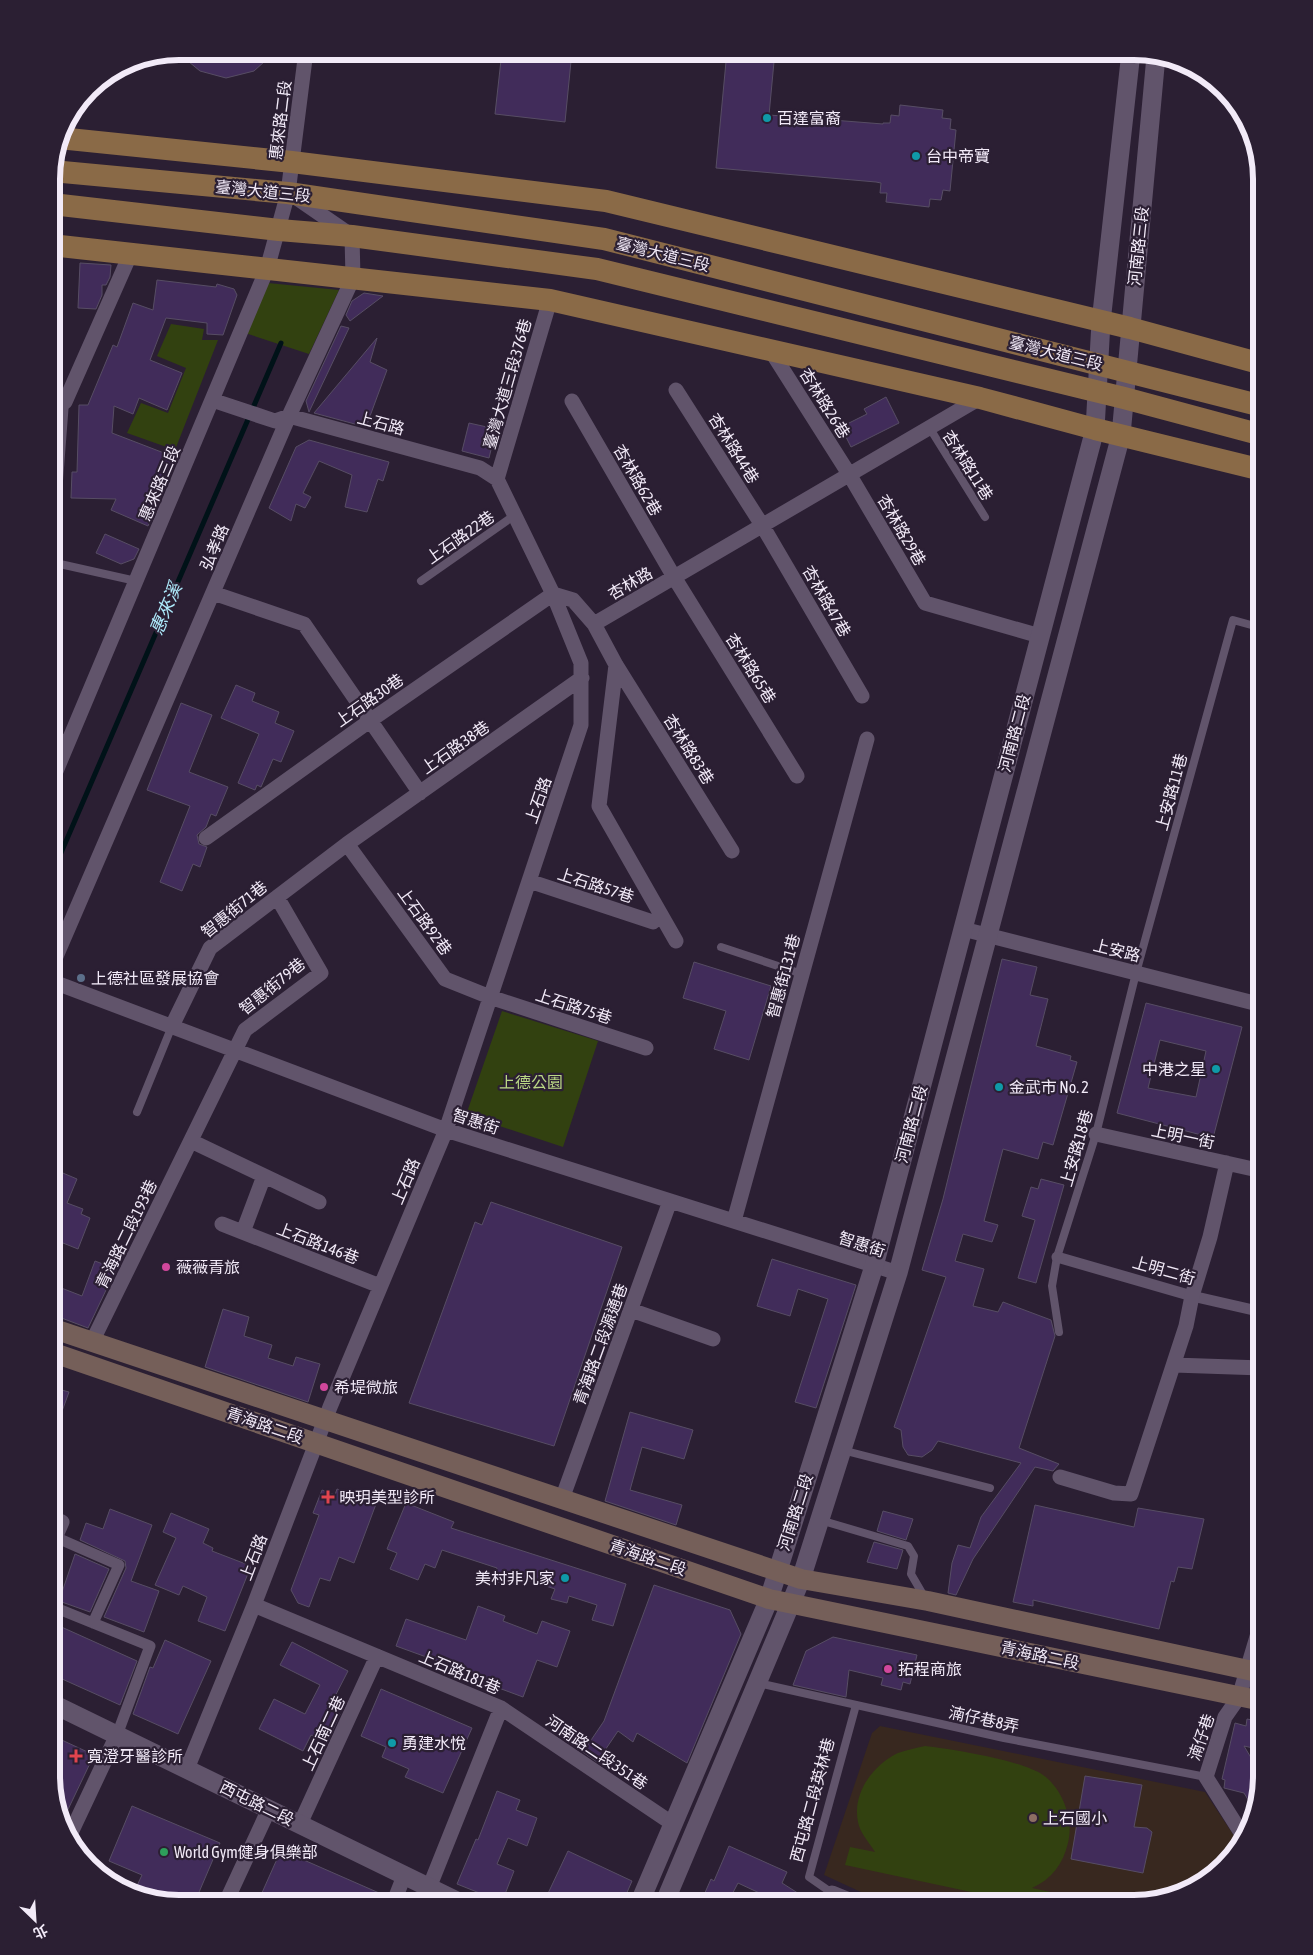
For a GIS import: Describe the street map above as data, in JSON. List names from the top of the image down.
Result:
{
  "streets": {
    "main road": ["臺灣大道三段", "青海路二段"],
    "street": [
      "惠來路二段",
      "河南路三段",
      "臺灣大道三段376巷",
      "杏林路26巷",
      "上石路",
      "杏林路44巷",
      "杏林路62巷",
      "惠來路三段",
      "杏林路29巷",
      "弘孝路",
      "杏林路",
      "杏林路47巷",
      "杏林路65巷",
      "上石路30巷",
      "河南路二段",
      "上石路38巷",
      "杏林路83巷",
      "上石路57巷",
      "智惠街71巷",
      "上石路92巷",
      "上安路",
      "智惠街131巷",
      "智惠街79巷",
      "上石路75巷",
      "智惠街",
      "上明一街",
      "青海路二段193巷",
      "上石路146巷",
      "上明二街",
      "青海路二段源通巷",
      "上石路181巷",
      "上石南二巷",
      "湳仔巷",
      "河南路二段351巷",
      "西屯路二段"
    ],
    "lane": [
      "杏林路11巷",
      "上石路22巷",
      "上安路11巷",
      "上安路18巷",
      "湳仔巷8弄",
      "西屯路二段英林巷"
    ]
  },
  "crossings": [
    ["惠來路二段", "臺灣大道三段"],
    ["惠來路二段", "惠來路三段"],
    ["臺灣大道三段", "河南路三段"],
    ["臺灣大道三段", "惠來路三段"],
    ["臺灣大道三段", "弘孝路"],
    ["臺灣大道三段", "河南路二段"],
    ["河南路三段", "河南路二段"],
    ["臺灣大道三段376巷", "上石路"],
    ["杏林路26巷", "杏林路29巷"],
    ["杏林路26巷", "杏林路"],
    ["上石路", "惠來路三段"],
    ["上石路", "上石路22巷"],
    ["上石路", "弘孝路"],
    ["上石路", "上石路30巷"],
    ["上石路", "上石路38巷"],
    ["上石路", "上石路57巷"],
    ["上石路", "上石路92巷"],
    ["上石路", "上石路75巷"],
    ["上石路", "智惠街"],
    ["上石路", "上石路146巷"],
    ["上石路", "青海路二段"],
    ["上石路", "上石路181巷"],
    ["上石路", "西屯路二段"],
    ["杏林路44巷", "杏林路"],
    ["杏林路44巷", "杏林路47巷"],
    ["杏林路11巷", "杏林路"],
    ["杏林路62巷", "杏林路"],
    ["杏林路62巷", "杏林路65巷"],
    ["杏林路29巷", "杏林路"],
    ["杏林路29巷", "河南路二段"],
    ["杏林路", "杏林路47巷"],
    ["杏林路", "杏林路65巷"],
    ["河南路二段", "上安路"],
    ["河南路二段", "智惠街"],
    ["河南路二段", "青海路二段"],
    ["河南路二段", "湳仔巷8弄"],
    ["河南路二段", "河南路二段351巷"],
    ["上石路38巷", "智惠街71巷"],
    ["上石路38巷", "上石路92巷"],
    ["上安路11巷", "上安路"],
    ["上安路11巷", "上安路18巷"],
    ["智惠街71巷", "上石路92巷"],
    ["智惠街71巷", "智惠街79巷"],
    ["智惠街71巷", "智惠街"],
    ["上石路92巷", "上石路75巷"],
    ["上安路", "上安路18巷"],
    ["智惠街131巷", "智惠街"],
    ["智惠街79巷", "智惠街"],
    ["智惠街79巷", "青海路二段193巷"],
    ["智惠街", "青海路二段193巷"],
    ["智惠街", "青海路二段源通巷"],
    ["上明一街", "上安路18巷"],
    ["上安路18巷", "上明二街"],
    ["青海路二段193巷", "青海路二段"],
    ["青海路二段源通巷", "青海路二段"],
    ["青海路二段", "湳仔巷"],
    ["上石路181巷", "上石南二巷"],
    ["上石路181巷", "河南路二段351巷"],
    ["上石路181巷", "西屯路二段"],
    ["湳仔巷8弄", "湳仔巷"],
    ["湳仔巷8弄", "西屯路二段英林巷"],
    ["上石南二巷", "西屯路二段"]
  ],
  "water": ["惠來溪"],
  "parks": ["上德公園"],
  "places": {
    "other": [
      "百達富裔",
      "台中帝寶",
      "上德社區發展協會",
      "中港之星",
      "金武市 No. 2",
      "薇薇青旅",
      "希堤微旅",
      "美村非凡家",
      "拓程商旅",
      "勇建水悅",
      "上石國小",
      "World Gym健身俱樂部"
    ],
    "health": ["映玥美型診所", "寬澄牙醫診所"]
  },
  "north": "bottom right"
}
